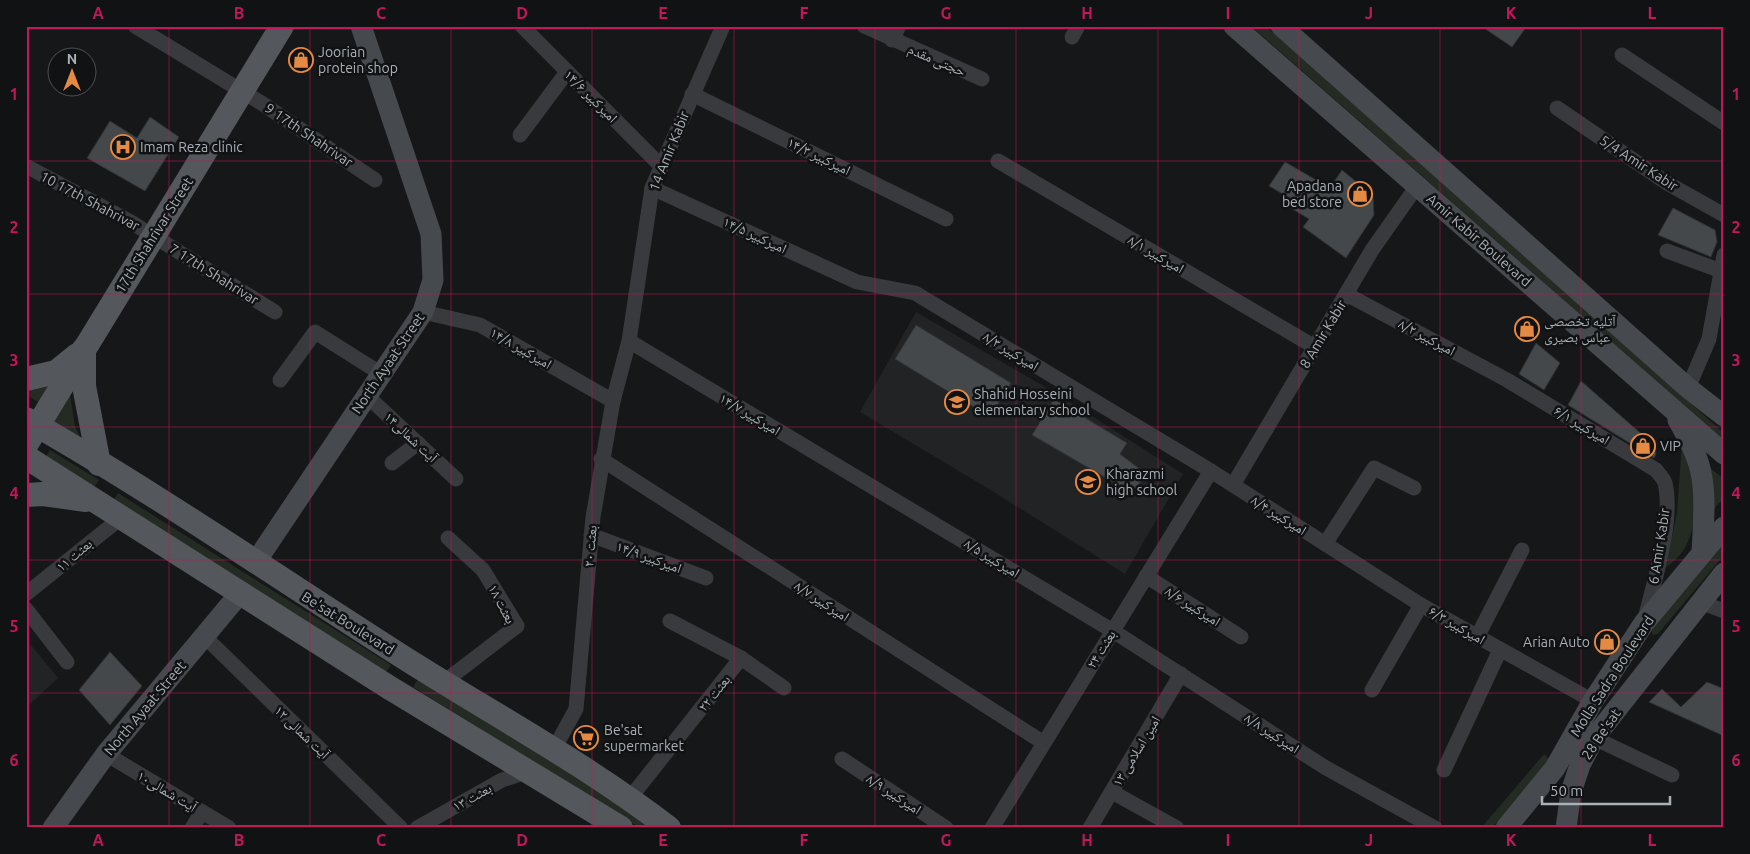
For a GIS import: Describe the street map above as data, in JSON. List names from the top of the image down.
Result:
{
  "streets": {
    "main road": [
      "17th Shahrivar Street",
      "Amir Kabir Boulevard",
      "North Ayaat Street",
      "Be'sat Boulevard",
      "Molla Sadra Boulevard",
      "28 Be'sat"
    ],
    "street": [
      "حجتی مقدم",
      "امیرکبیر ۱۴/۶",
      "9 17th Shahrivar",
      "14 Amir Kabir",
      "امیرکبیر ۱۴/۳",
      "5/4 Amir Kabir",
      "10 17th Shahrivar",
      "امیرکبیر ۱۴/۵",
      "امیرکبیر ۸/۱",
      "7 17th Shahrivar",
      "8 Amir Kabir",
      "امیرکبیر ۸/۲",
      "امیرکبیر ۱۴/۸",
      "امیرکبیر ۸/۳",
      "امیرکبیر ۱۴/۷",
      "امیرکبیر ۶/۱",
      "آیت شمالی۱۴",
      "امیرکبیر ۸/۴",
      "بعثت ۲۰",
      "6 Amir Kabir",
      "بعثت ۱۱",
      "امیرکبیر ۱۴/۹",
      "امیرکبیر ۸/۵",
      "امیرکبیر ۸/۷",
      "بعثت ۱۸",
      "امیرکبیر ۸/۶",
      "امیرکبیر ۶/۳",
      "بعثت ۲۴",
      "بعثت ۲۲",
      "آیت شمالی ۱۲",
      "امیرکبیر ۸/۸",
      "امین اسلامی ۱۳",
      "آیت شمالی۱۰",
      "امیرکبیر ۸/۹",
      "بعثت ۱۳"
    ]
  },
  "crossings": [
    ["امیرکبیر ۱۴/۶", "14 Amir Kabir"],
    ["9 17th Shahrivar", "17th Shahrivar Street"],
    ["14 Amir Kabir", "امیرکبیر ۱۴/۳"],
    ["14 Amir Kabir", "امیرکبیر ۱۴/۵"],
    ["14 Amir Kabir", "امیرکبیر ۱۴/۷"],
    ["14 Amir Kabir", "بعثت ۲۰"],
    ["10 17th Shahrivar", "17th Shahrivar Street"],
    ["10 17th Shahrivar", "7 17th Shahrivar"],
    ["17th Shahrivar Street", "7 17th Shahrivar"],
    ["17th Shahrivar Street", "Be'sat Boulevard"],
    ["امیرکبیر ۱۴/۵", "امیرکبیر ۸/۳"],
    ["Amir Kabir Boulevard", "8 Amir Kabir"],
    ["امیرکبیر ۸/۱", "8 Amir Kabir"],
    ["8 Amir Kabir", "امیرکبیر ۸/۲"],
    ["8 Amir Kabir", "امیرکبیر ۸/۳"],
    ["8 Amir Kabir", "امیرکبیر ۸/۴"],
    ["امیرکبیر ۸/۲", "امیرکبیر ۶/۱"],
    ["امیرکبیر ۱۴/۸", "North Ayaat Street"],
    ["امیرکبیر ۱۴/۸", "بعثت ۲۰"],
    ["امیرکبیر ۸/۳", "امیرکبیر ۸/۴"],
    ["امیرکبیر ۸/۳", "بعثت ۲۴"],
    ["North Ayaat Street", "آیت شمالی۱۴"],
    ["North Ayaat Street", "Be'sat Boulevard"],
    ["North Ayaat Street", "آیت شمالی ۱۲"],
    ["North Ayaat Street", "آیت شمالی۱۰"],
    ["امیرکبیر ۱۴/۷", "بعثت ۲۰"],
    ["امیرکبیر ۱۴/۷", "امیرکبیر ۸/۵"],
    ["امیرکبیر ۶/۱", "6 Amir Kabir"],
    ["امیرکبیر ۸/۴", "امیرکبیر ۶/۳"],
    ["بعثت ۲۰", "امیرکبیر ۱۴/۹"],
    ["بعثت ۲۰", "امیرکبیر ۸/۷"],
    ["بعثت ۲۰", "Be'sat Boulevard"],
    ["6 Amir Kabir", "Molla Sadra Boulevard"],
    ["امیرکبیر ۸/۵", "بعثت ۲۴"],
    ["امیرکبیر ۸/۵", "امیرکبیر ۸/۸"],
    ["امیرکبیر ۸/۷", "بعثت ۲۴"],
    ["بعثت ۱۸", "Be'sat Boulevard"],
    ["امیرکبیر ۸/۶", "بعثت ۲۴"],
    ["Be'sat Boulevard", "بعثت ۲۲"],
    ["امیرکبیر ۶/۳", "Molla Sadra Boulevard"],
    ["بعثت ۲۴", "امیرکبیر ۸/۸"],
    ["Molla Sadra Boulevard", "28 Be'sat"],
    ["امیرکبیر ۸/۸", "امین اسلامی ۱۳"]
  ],
  "places": {
    "shop": [
      "Joorian protein shop",
      "Apadana bed store",
      "آتلیه تخصصی عباس بصیری",
      "VIP",
      "Arian Auto"
    ],
    "hospital": ["Imam Reza clinic"],
    "school or university": ["Shahid Hosseini elementary school", "Kharazmi high school"],
    "supermarket": ["Be'sat supermarket"]
  },
  "scale_bar": "50 m",
  "north": "top",
  "grid": {
    "columns": [
      "A",
      "B",
      "C",
      "D",
      "E",
      "F",
      "G",
      "H",
      "I",
      "J",
      "K",
      "L"
    ],
    "rows": [
      "1",
      "2",
      "3",
      "4",
      "5",
      "6"
    ]
  }
}
